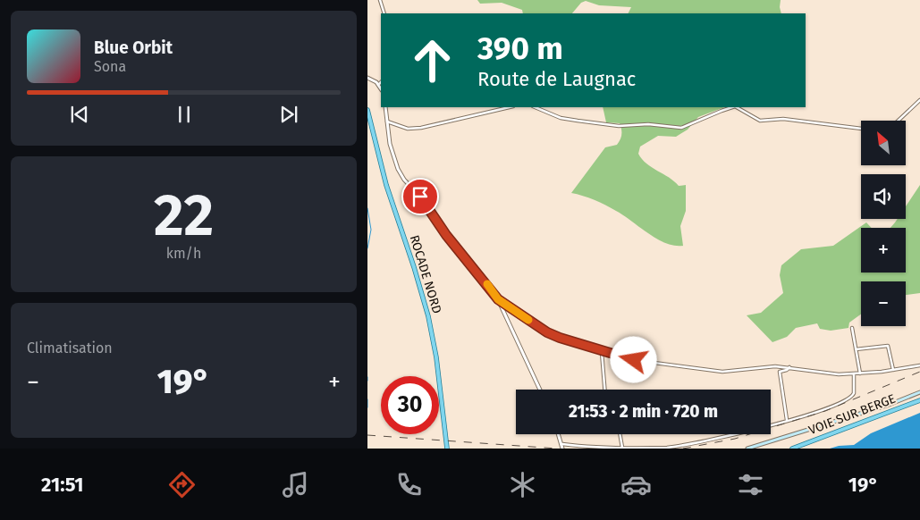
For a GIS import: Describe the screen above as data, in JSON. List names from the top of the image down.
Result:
{
  "streets": {
    "main road": ["ROCADE NORD", "VOIE SUR BERGE"]
  },
  "north": "top left",
  "page": {
    "turn": ["390 m", "Route de Laugnac"],
    "song": ["Blue Orbit", "Sona"],
    "map_buttons": ["+", "−"],
    "tile": [
      ["22", "km/h"],
      "Climatisation"
    ],
    "heat": ["−", "19°", "+"],
    "limit": "30",
    "trip": "21:53 · 2 min · 720 m",
    "tabs": ["21:51", "19°"]
  }
}
